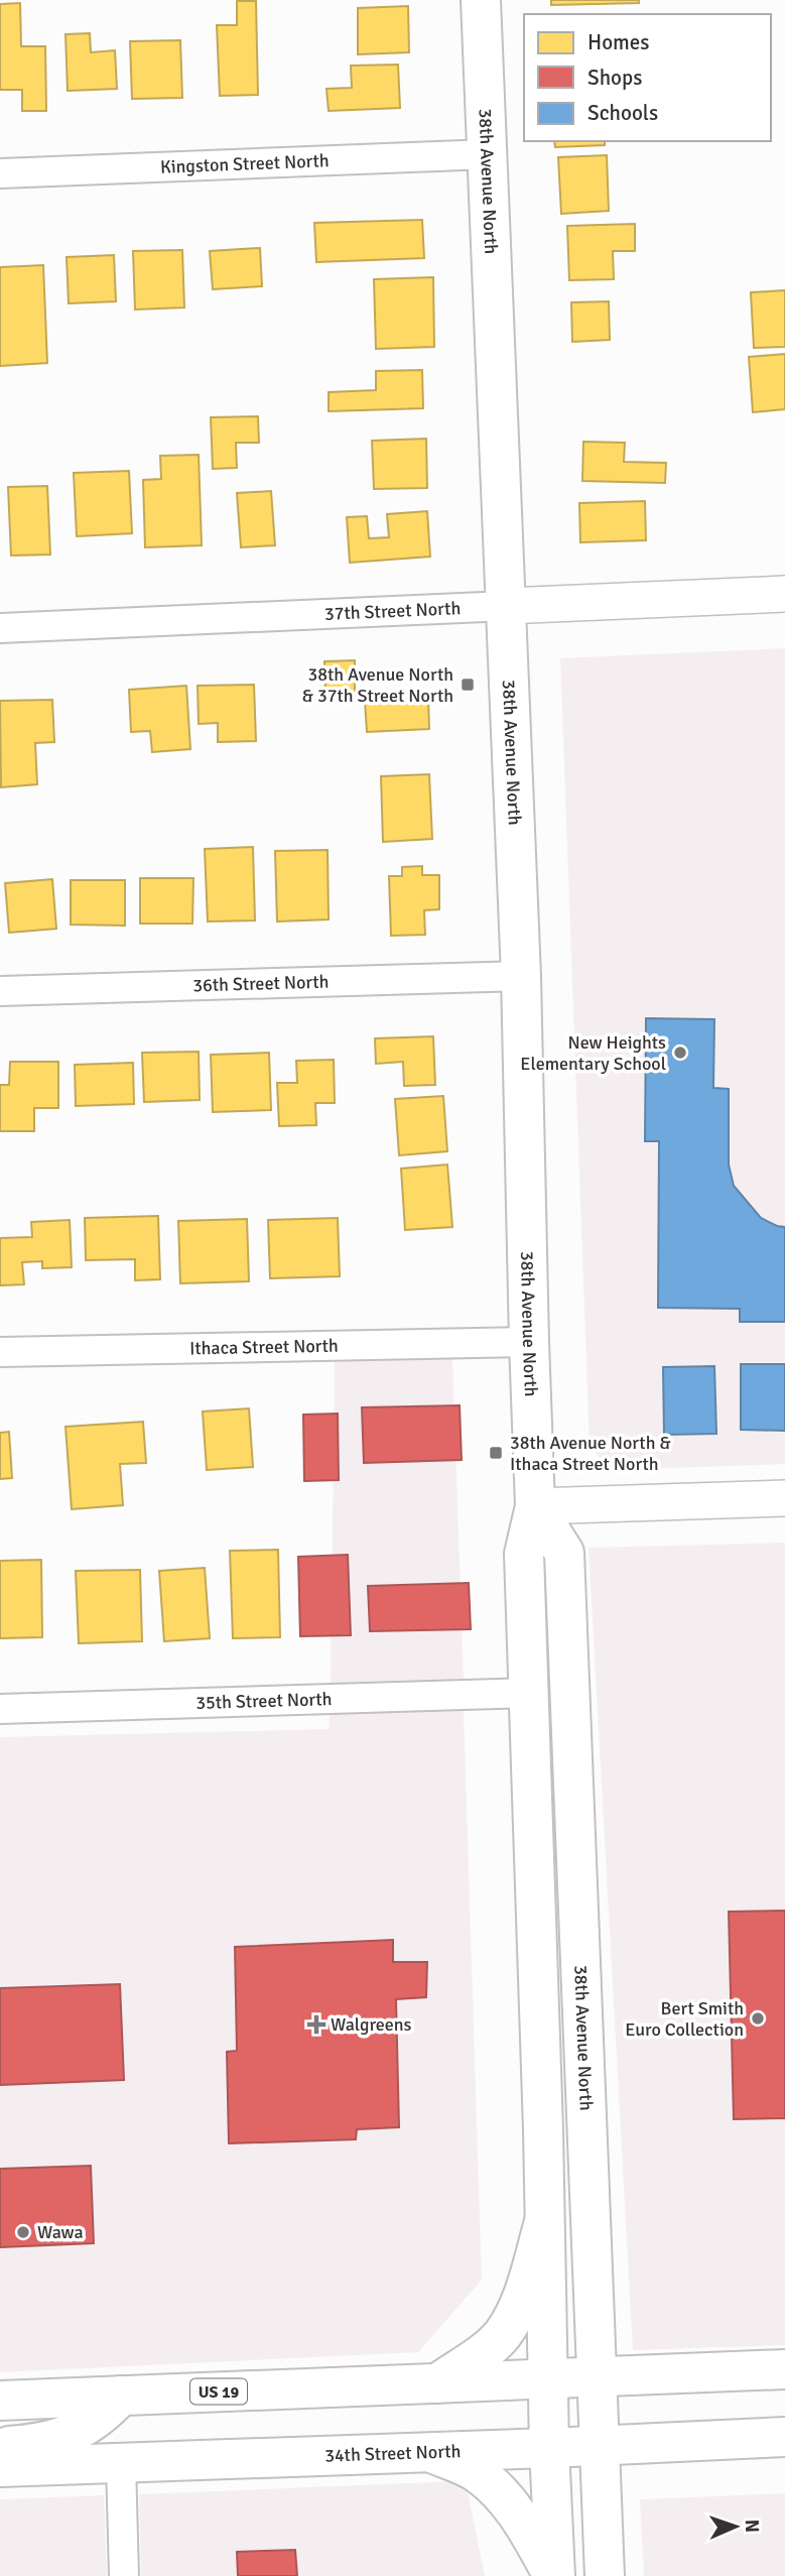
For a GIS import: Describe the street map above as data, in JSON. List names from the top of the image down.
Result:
{
  "streets": {
    "main road": ["38th Avenue North", "US 19", "34th Street North"],
    "street": [
      "Kingston Street North",
      "37th Street North",
      "36th Street North",
      "Ithaca Street North",
      "35th Street North"
    ]
  },
  "crossings": [
    ["Kingston Street North", "38th Avenue North"],
    ["38th Avenue North", "37th Street North"],
    ["38th Avenue North", "36th Street North"],
    ["38th Avenue North", "Ithaca Street North"],
    ["38th Avenue North", "35th Street North"],
    ["38th Avenue North", "US 19"],
    ["38th Avenue North", "34th Street North"]
  ],
  "places": {
    "transit": ["38th Avenue North & 37th Street North", "38th Avenue North & Ithaca Street North"],
    "other": ["New Heights Elementary School", "Bert Smith Euro Collection", "Wawa"],
    "health": ["Walgreens"]
  },
  "legend": ["Homes", "Shops", "Schools"],
  "north": "right"
}
